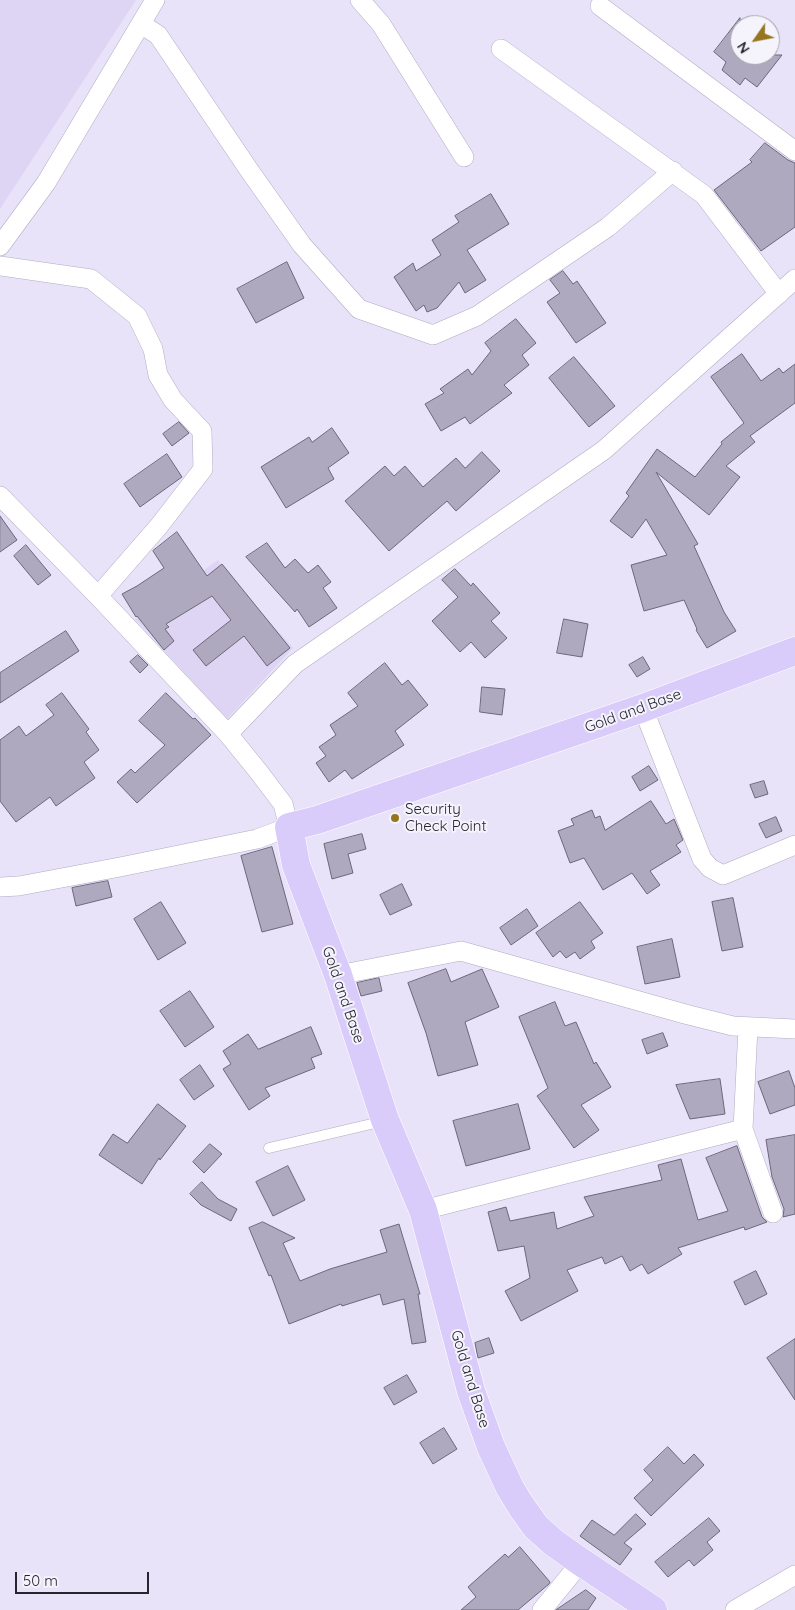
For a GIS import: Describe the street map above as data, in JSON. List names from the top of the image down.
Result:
{
  "streets": {
    "main road": ["Gold and Base"]
  },
  "places": ["Security Check Point"],
  "scale_bar": "50 m",
  "north": "bottom left"
}
